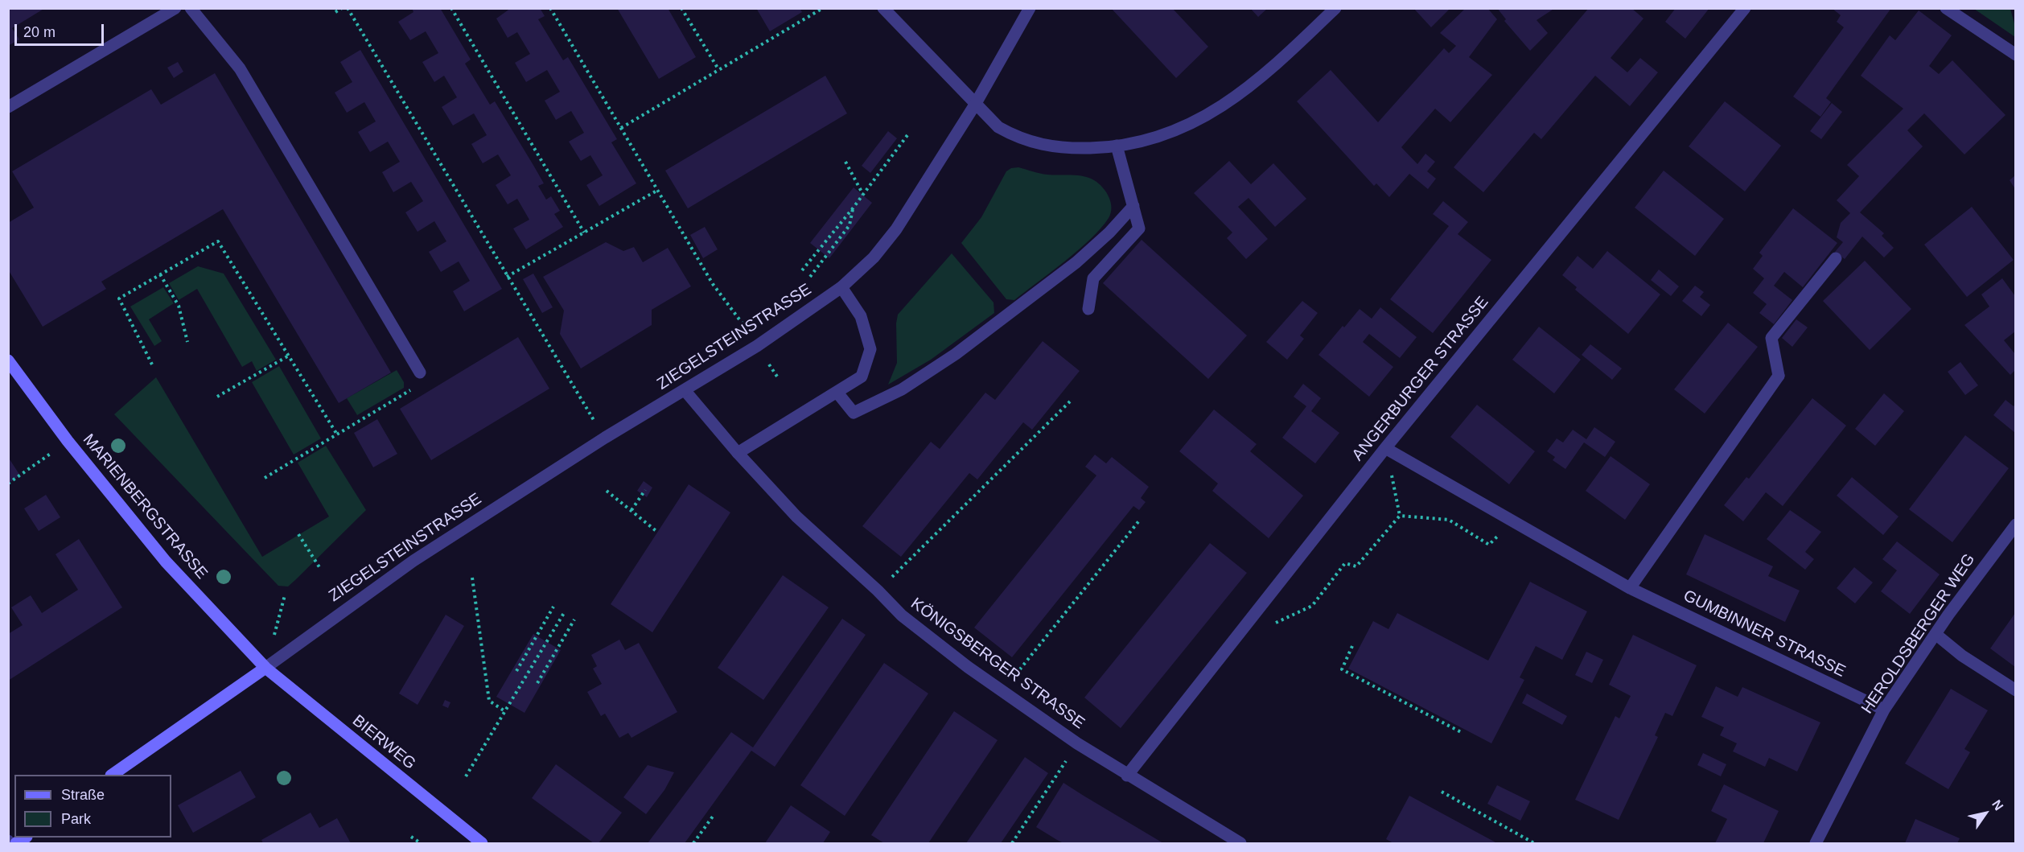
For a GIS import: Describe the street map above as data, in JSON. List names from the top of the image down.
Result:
{
  "streets": {
    "main road": ["ZIEGELSTEINSTRASSE", "MARIENBERGSTRASSE", "BIERWEG"],
    "street": [
      "ANGERBURGER STRASSE",
      "GUMBINNER STRASSE",
      "HEROLDSBERGER WEG",
      "KÖNIGSBERGER STRASSE"
    ]
  },
  "crossings": [
    ["ZIEGELSTEINSTRASSE", "MARIENBERGSTRASSE"],
    ["ZIEGELSTEINSTRASSE", "KÖNIGSBERGER STRASSE"],
    ["ZIEGELSTEINSTRASSE", "BIERWEG"],
    ["ANGERBURGER STRASSE", "GUMBINNER STRASSE"],
    ["ANGERBURGER STRASSE", "KÖNIGSBERGER STRASSE"],
    ["MARIENBERGSTRASSE", "BIERWEG"],
    ["GUMBINNER STRASSE", "HEROLDSBERGER WEG"]
  ],
  "legend": ["Straße", "Park"],
  "scale_bar": "20 m",
  "north": "top right"
}
